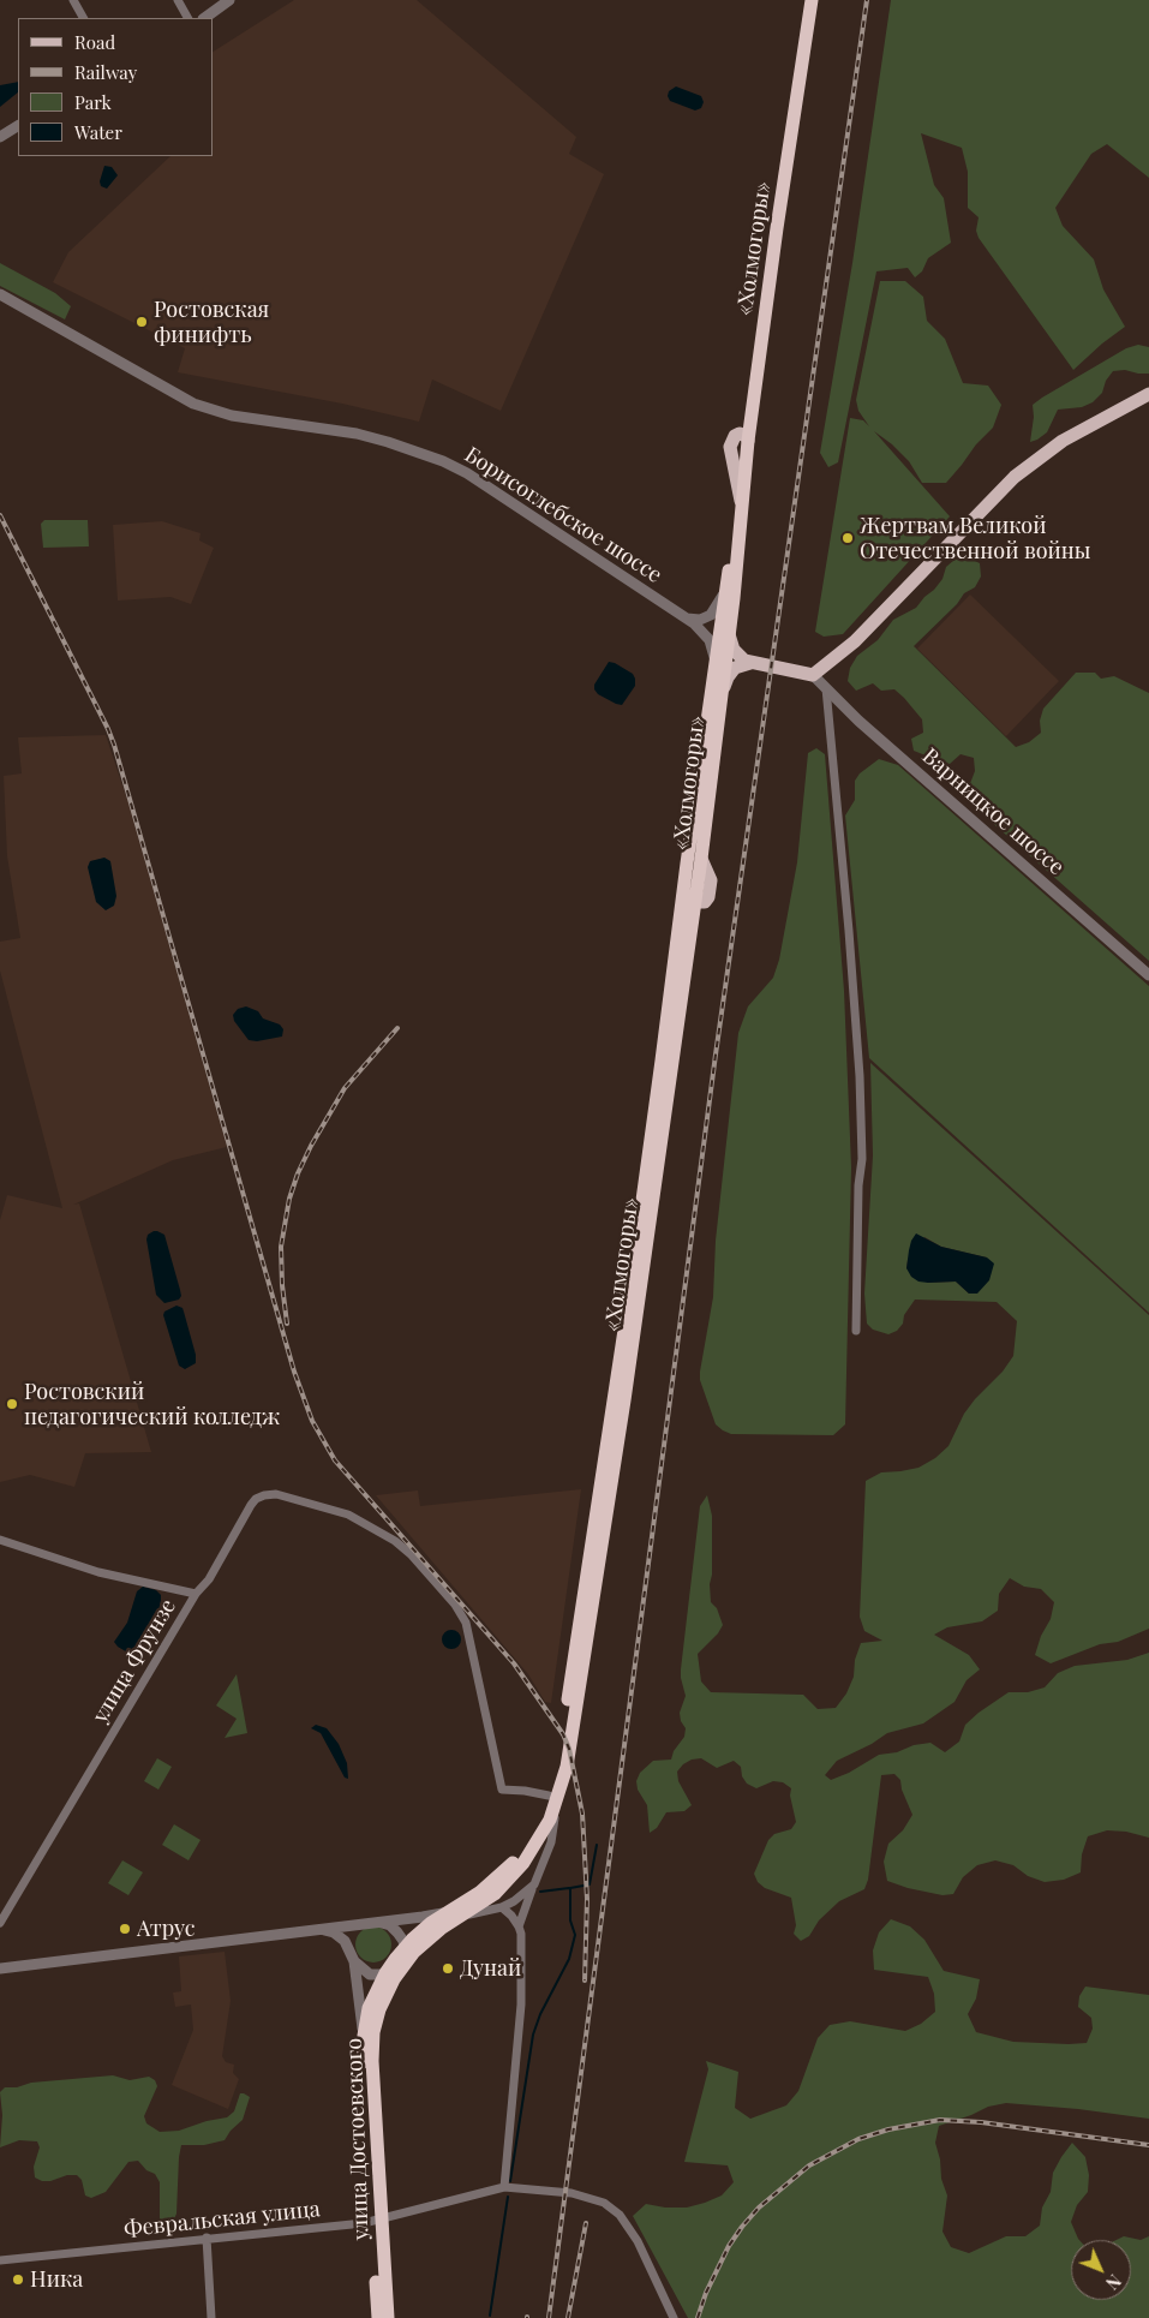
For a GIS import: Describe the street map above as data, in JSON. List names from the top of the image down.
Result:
{
  "streets": {
    "highway": ["«Холмогоры»", "улица Достоевского"],
    "street": [
      "Борисоглебское шоссе",
      "Варницкое шоссе",
      "улица Фрунзе",
      "Февральская улица"
    ]
  },
  "crossings": [
    ["«Холмогоры»", "Борисоглебское шоссе"],
    ["«Холмогоры»", "улица Достоевского"],
    ["улица Достоевского", "Февральская улица"]
  ],
  "places": [
    "Ростовская финифть",
    "Жертвам Великой Отечественной войны",
    "Ростовский педагогический колледж",
    "Атрус",
    "Дунай",
    "Ника"
  ],
  "legend": [
    "Road",
    "Railway",
    "Park",
    "Water"
  ],
  "north": "bottom right"
}
